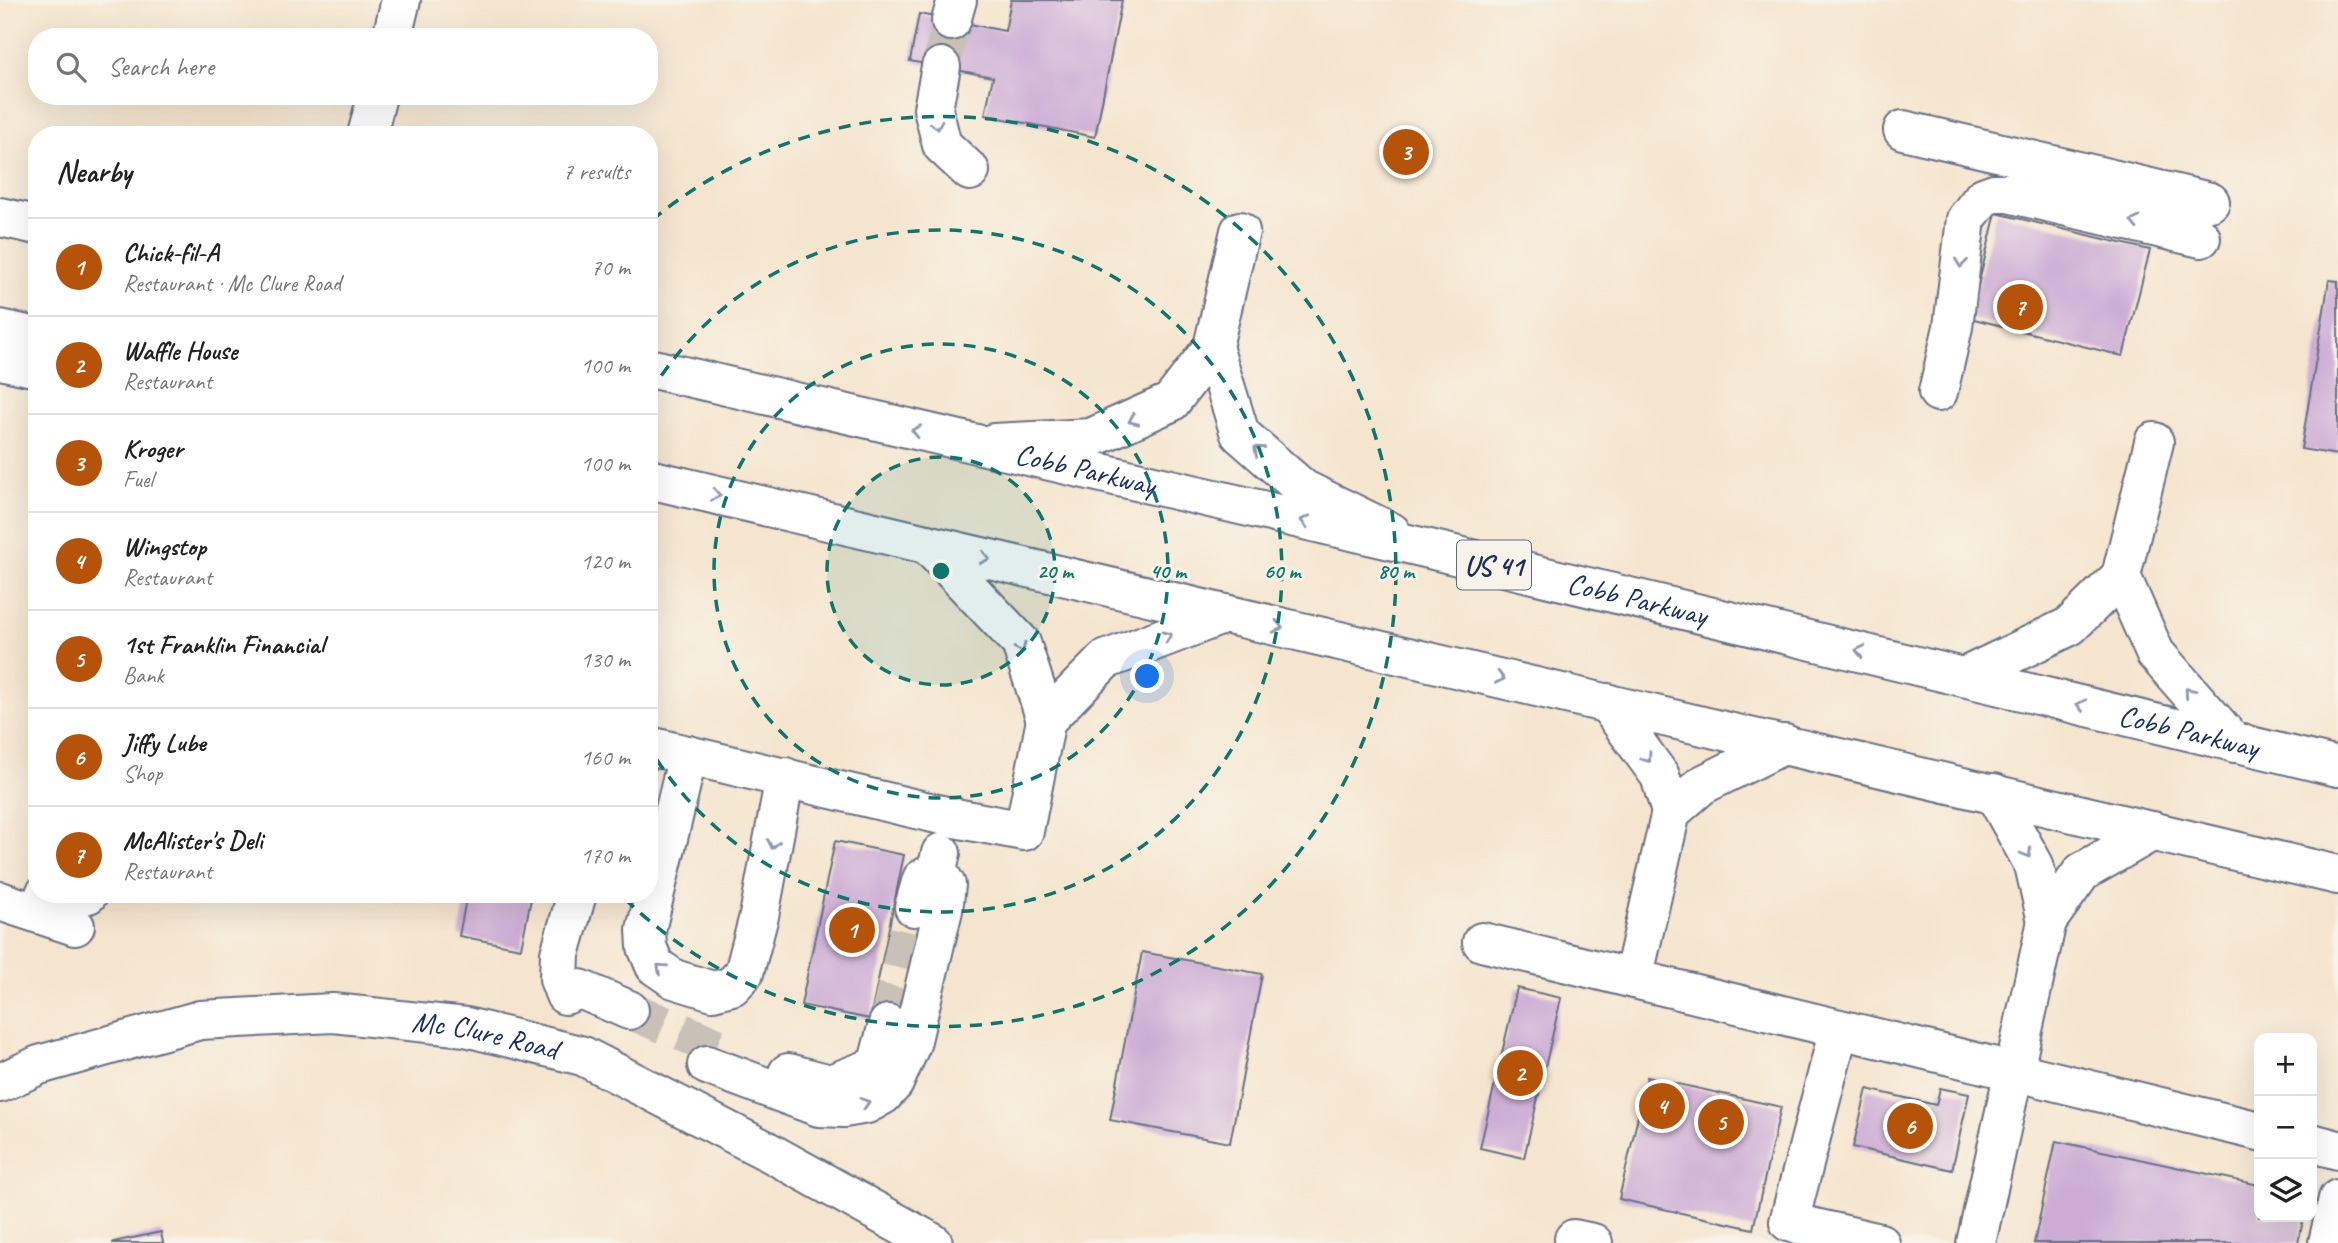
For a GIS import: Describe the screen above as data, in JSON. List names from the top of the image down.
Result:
{
  "streets": {
    "main road": ["Cobb Parkway", "US 41", "Mc Clure Road"]
  },
  "page": {
    "search": "Search here",
    "pins": [
      "3",
      "7",
      "1",
      "2",
      "4",
      "5",
      "6"
    ],
    "heading": ["Nearby", "7 results"],
    "list": [
      {
        "mark": "1",
        "name": "Chick-fil-A",
        "note": "Restaurant · Mc Clure Road",
        "value": "70 m"
      },
      {
        "mark": "2",
        "name": "Waffle House",
        "note": "Restaurant",
        "value": "100 m"
      },
      {
        "mark": "3",
        "name": "Kroger",
        "note": "Fuel",
        "value": "100 m"
      },
      {
        "mark": "4",
        "name": "Wingstop",
        "note": "Restaurant",
        "value": "120 m"
      },
      {
        "mark": "5",
        "name": "1st Franklin Financial",
        "note": "Bank",
        "value": "130 m"
      },
      {
        "mark": "6",
        "name": "Jiffy Lube",
        "note": "Shop",
        "value": "160 m"
      },
      {
        "mark": "7",
        "name": "McAlister's Deli",
        "note": "Restaurant",
        "value": "170 m"
      }
    ],
    "map_buttons": ["+", "−"]
  },
  "rings": [
    "20 m",
    "40 m",
    "60 m",
    "80 m"
  ]
}
